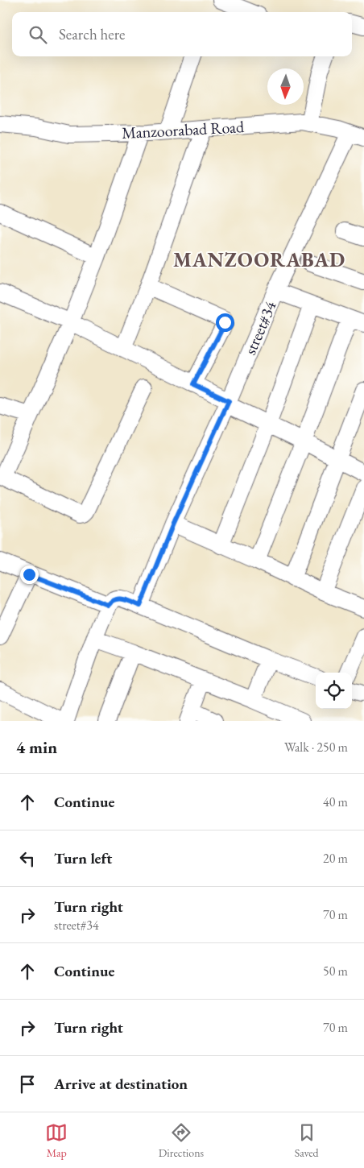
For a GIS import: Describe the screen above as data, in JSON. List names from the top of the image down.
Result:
{
  "streets": {
    "street": ["Manzoorabad Road", "street#34"]
  },
  "crossings": [
    ["Manzoorabad Road", "street#34"]
  ],
  "districts": ["MANZOORABAD"],
  "north": "bottom",
  "page": {
    "search": "Search here",
    "heading": ["4 min", "Walk · 250 m"],
    "list": [
      ["Continue", "40 m"],
      ["Turn left", "20 m"],
      ["Turn right", "street#34", "70 m"],
      ["Continue", "50 m"],
      ["Turn right", "70 m"],
      "Arrive at destination"
    ],
    "nav": ["Map", "Directions", "Saved"]
  }
}
